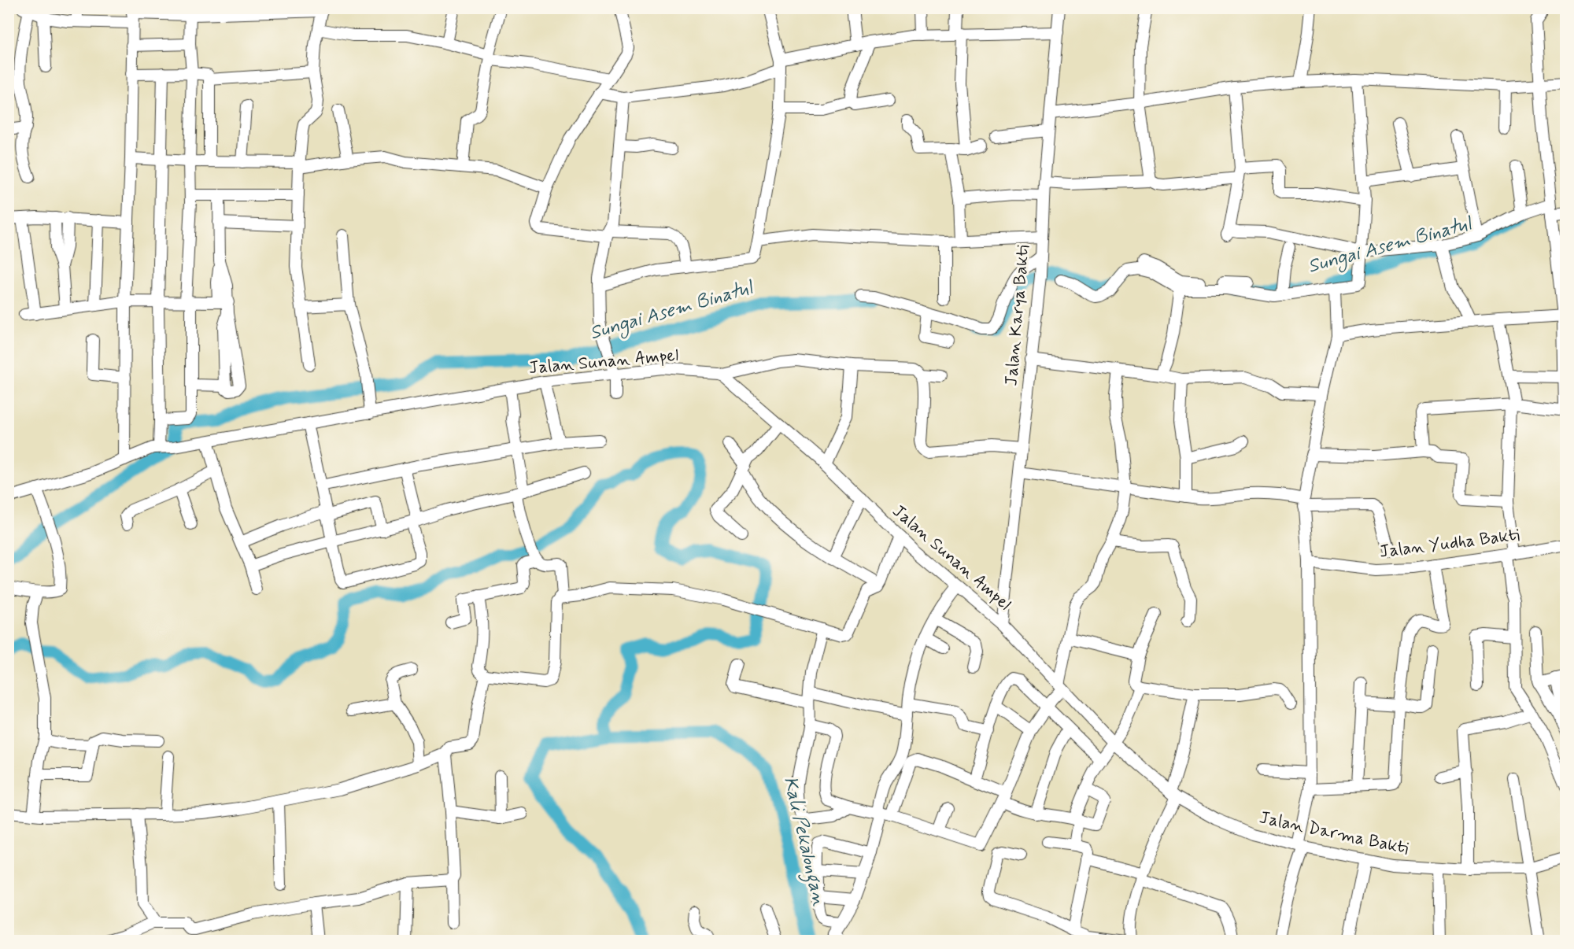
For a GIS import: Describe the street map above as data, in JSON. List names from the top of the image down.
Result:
{
  "streets": {
    "street": [
      "Jalan Karya Bakti",
      "Jalan Sunan Ampel",
      "Jalan Yudha Bakti",
      "Jalan Darma Bakti"
    ]
  },
  "crossings": [
    ["Jalan Karya Bakti", "Jalan Sunan Ampel"],
    ["Jalan Karya Bakti", "Jalan Darma Bakti"],
    ["Jalan Sunan Ampel", "Jalan Darma Bakti"]
  ],
  "water": ["Sungai Asem Binatul", "Kali Pekalongan"]
}
